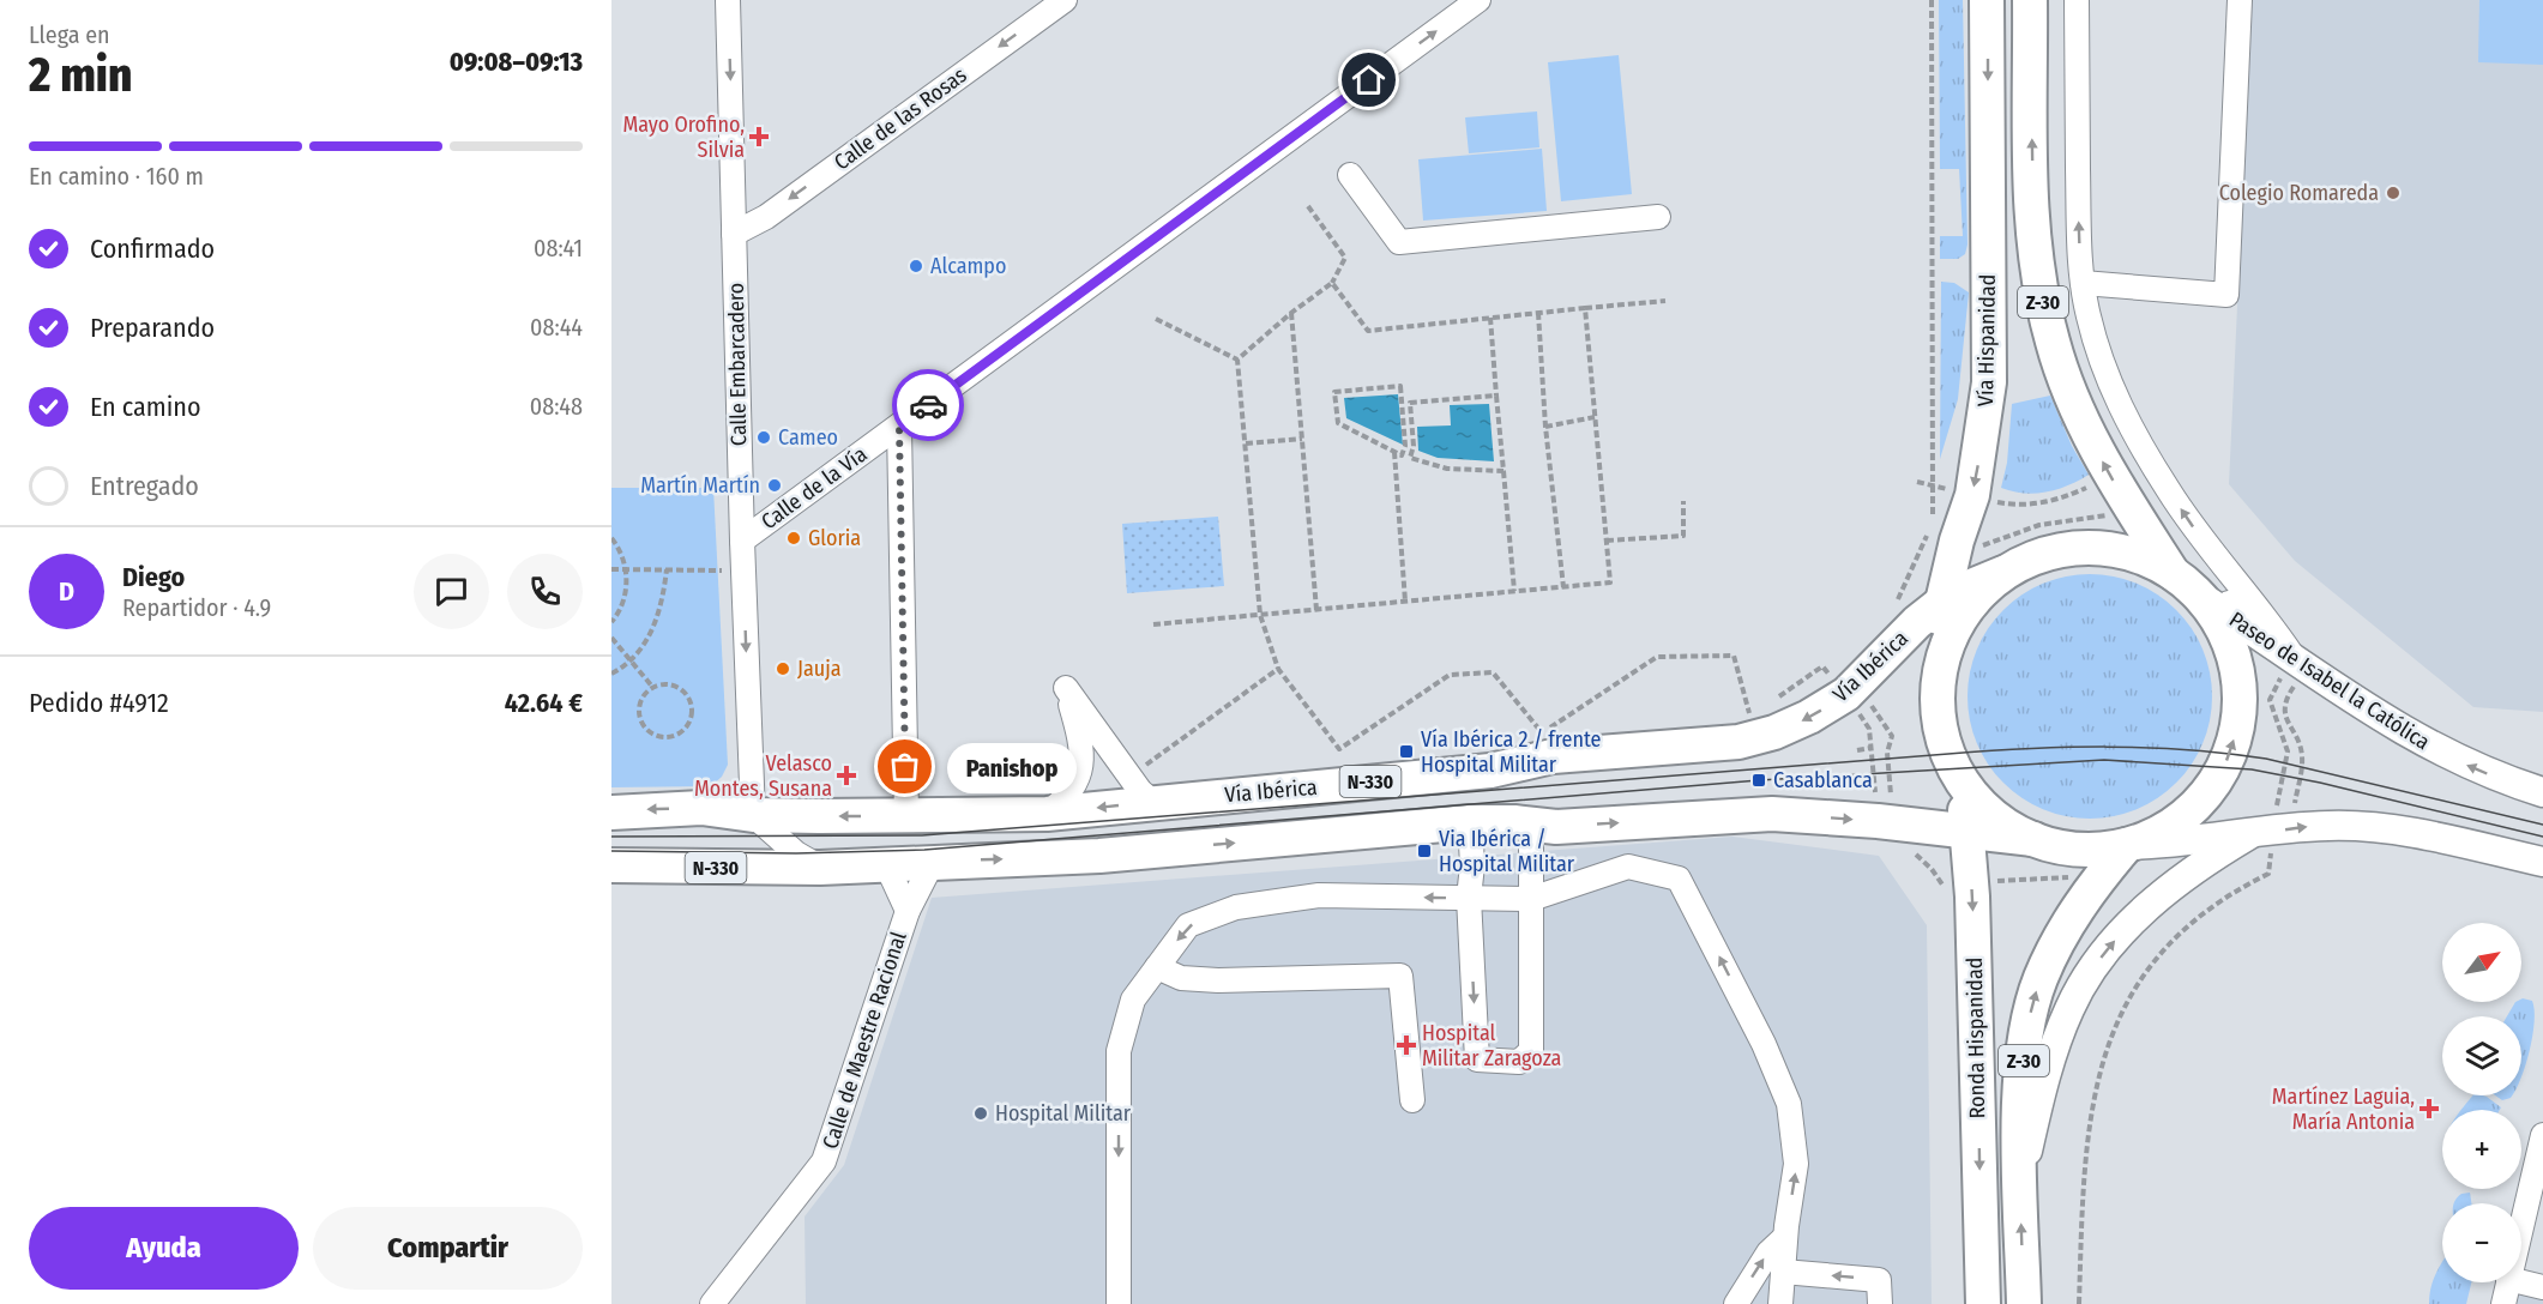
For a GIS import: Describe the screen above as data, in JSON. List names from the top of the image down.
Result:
{
  "streets": {
    "highway": [
      "Z-30",
      "Vía Hispanidad",
      "Vía Ibérica",
      "N-330",
      "Ronda Hispanidad"
    ],
    "main road": ["Paseo de Isabel la Católica"],
    "street": [
      "Calle de las Rosas",
      "Calle Embarcadero",
      "Calle de la Vía",
      "Calle de Maestre Racional"
    ]
  },
  "crossings": [
    ["Calle de las Rosas", "Calle Embarcadero"],
    ["Z-30", "Vía Ibérica"],
    ["Vía Hispanidad", "Vía Ibérica"],
    ["Vía Hispanidad", "Ronda Hispanidad"],
    ["Calle Embarcadero", "Calle de la Vía"],
    ["Calle Embarcadero", "Vía Ibérica"],
    ["N-330", "Ronda Hispanidad"],
    ["N-330", "Calle de Maestre Racional"]
  ],
  "one_way": ["Calle de las Rosas", "Calle de la Vía"],
  "places": {
    "health": [
      "Mayo Orofino, Silvia",
      "Velasco Montes, Susana",
      "Hospital Militar Zaragoza",
      "Martínez Laguia, María Antonia"
    ],
    "other": [
      "Colegio Romareda",
      "Alcampo",
      "Cameo",
      "Martín Martín",
      "Gloria",
      "Jauja",
      "Panishop",
      "Hospital Militar"
    ],
    "transit": ["Vía Ibérica 2 / frente Hospital Militar", "Casablanca", "Via Ibérica / Hospital Militar"]
  },
  "north": "top right",
  "page": {
    "heading": ["2 min", "Llega en", "09:08–09:13"],
    "panel": [
      "Diego",
      "Repartidor · 4.9",
      "Pedido #4912",
      "42.64 €"
    ],
    "bar": "En camino · 160 m",
    "list": [
      ["Confirmado", "08:41"],
      ["Preparando", "08:44"],
      ["En camino", "08:48"],
      "Entregado"
    ],
    "round": "D",
    "bubble": "Panishop",
    "map_buttons": ["+", "−"],
    "buttons": ["Ayuda", "Compartir"]
  }
}
